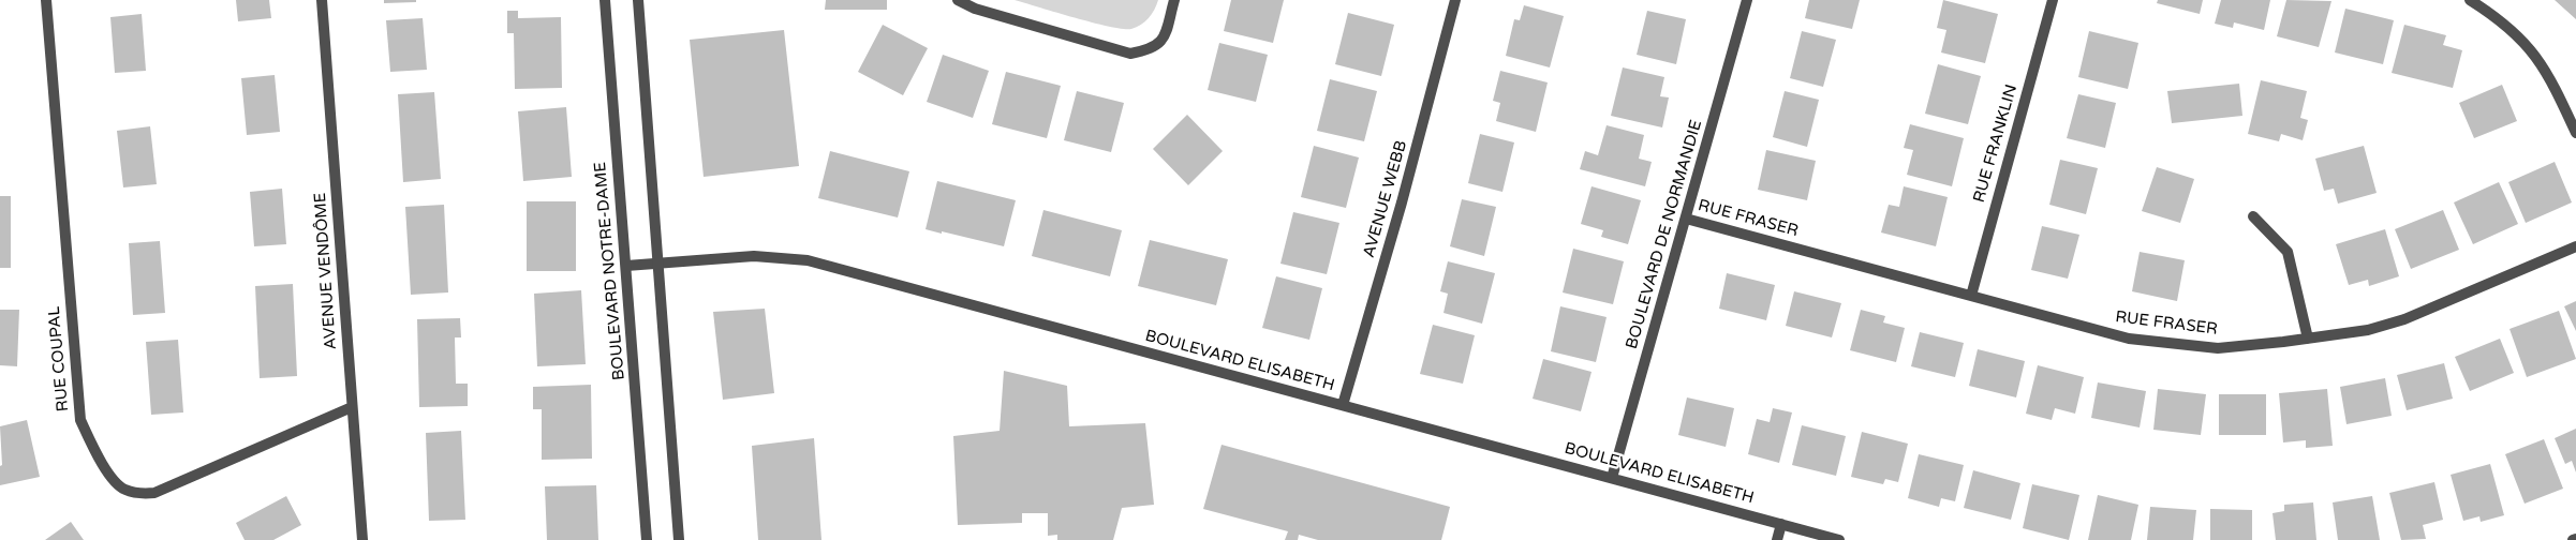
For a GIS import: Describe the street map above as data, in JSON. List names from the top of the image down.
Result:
{
  "streets": {
    "street": [
      "RUE FRANKLIN",
      "AVENUE WEBB",
      "RUE FRASER",
      "BOULEVARD DE NORMANDIE",
      "AVENUE VENDÔME",
      "BOULEVARD NOTRE-DAME",
      "RUE COUPAL",
      "BOULEVARD ELISABETH"
    ]
  },
  "crossings": [
    ["RUE FRANKLIN", "RUE FRASER"],
    ["AVENUE WEBB", "BOULEVARD ELISABETH"],
    ["RUE FRASER", "BOULEVARD DE NORMANDIE"],
    ["BOULEVARD DE NORMANDIE", "BOULEVARD ELISABETH"],
    ["AVENUE VENDÔME", "RUE COUPAL"],
    ["BOULEVARD NOTRE-DAME", "BOULEVARD ELISABETH"]
  ]
}
